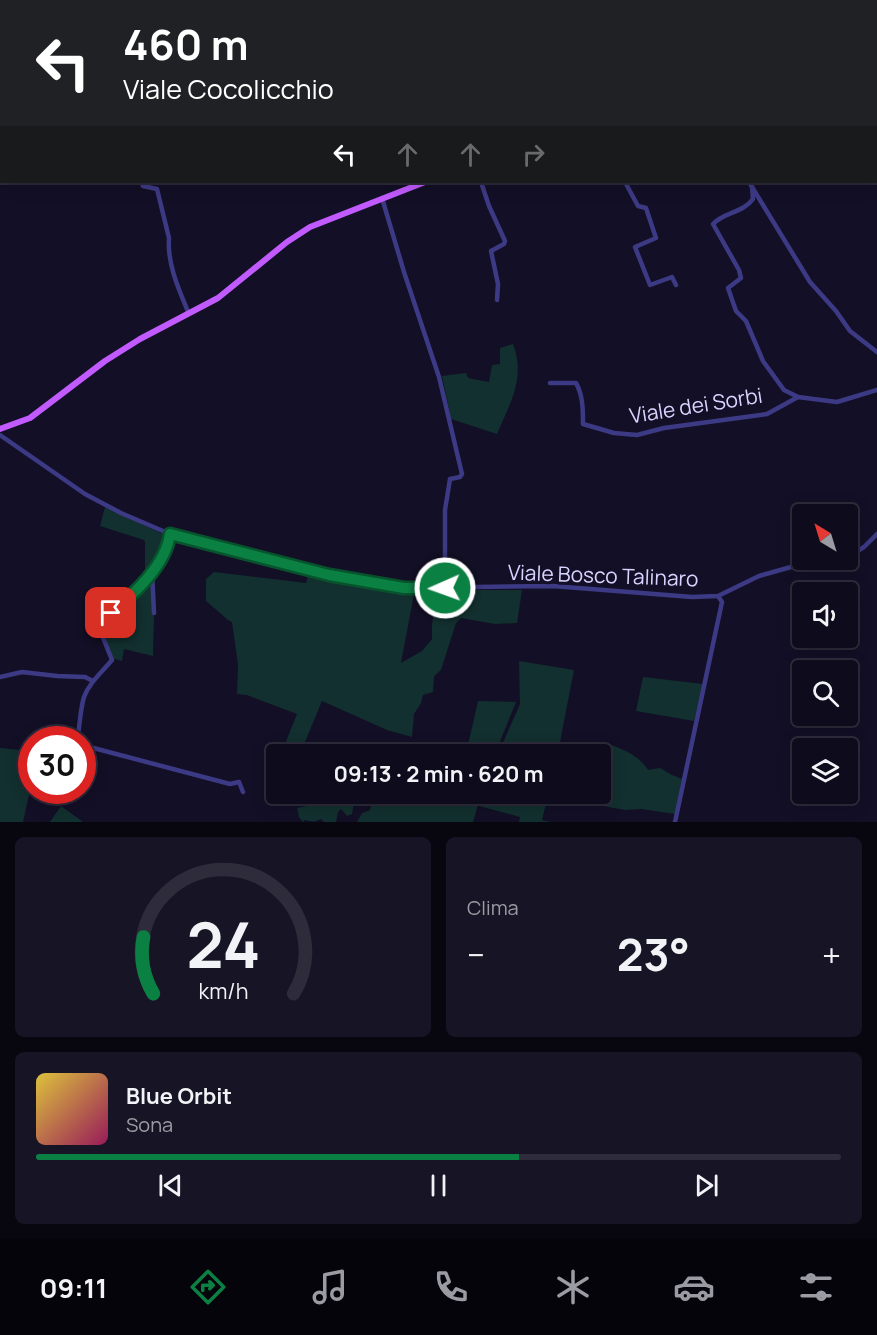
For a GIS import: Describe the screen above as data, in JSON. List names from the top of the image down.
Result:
{
  "streets": {
    "street": ["Viale dei Sorbi", "Viale Bosco Talinaro"]
  },
  "north": "top left",
  "page": {
    "turn": ["460 m", "Viale Cocolicchio"],
    "limit": "30",
    "trip": "09:13 · 2 min · 620 m",
    "tile": "Clima",
    "heat": ["−", "23°", "+"],
    "song": ["Blue Orbit", "Sona"],
    "tabs": "09:11",
    "gauge": ["24", "km/h"]
  }
}
